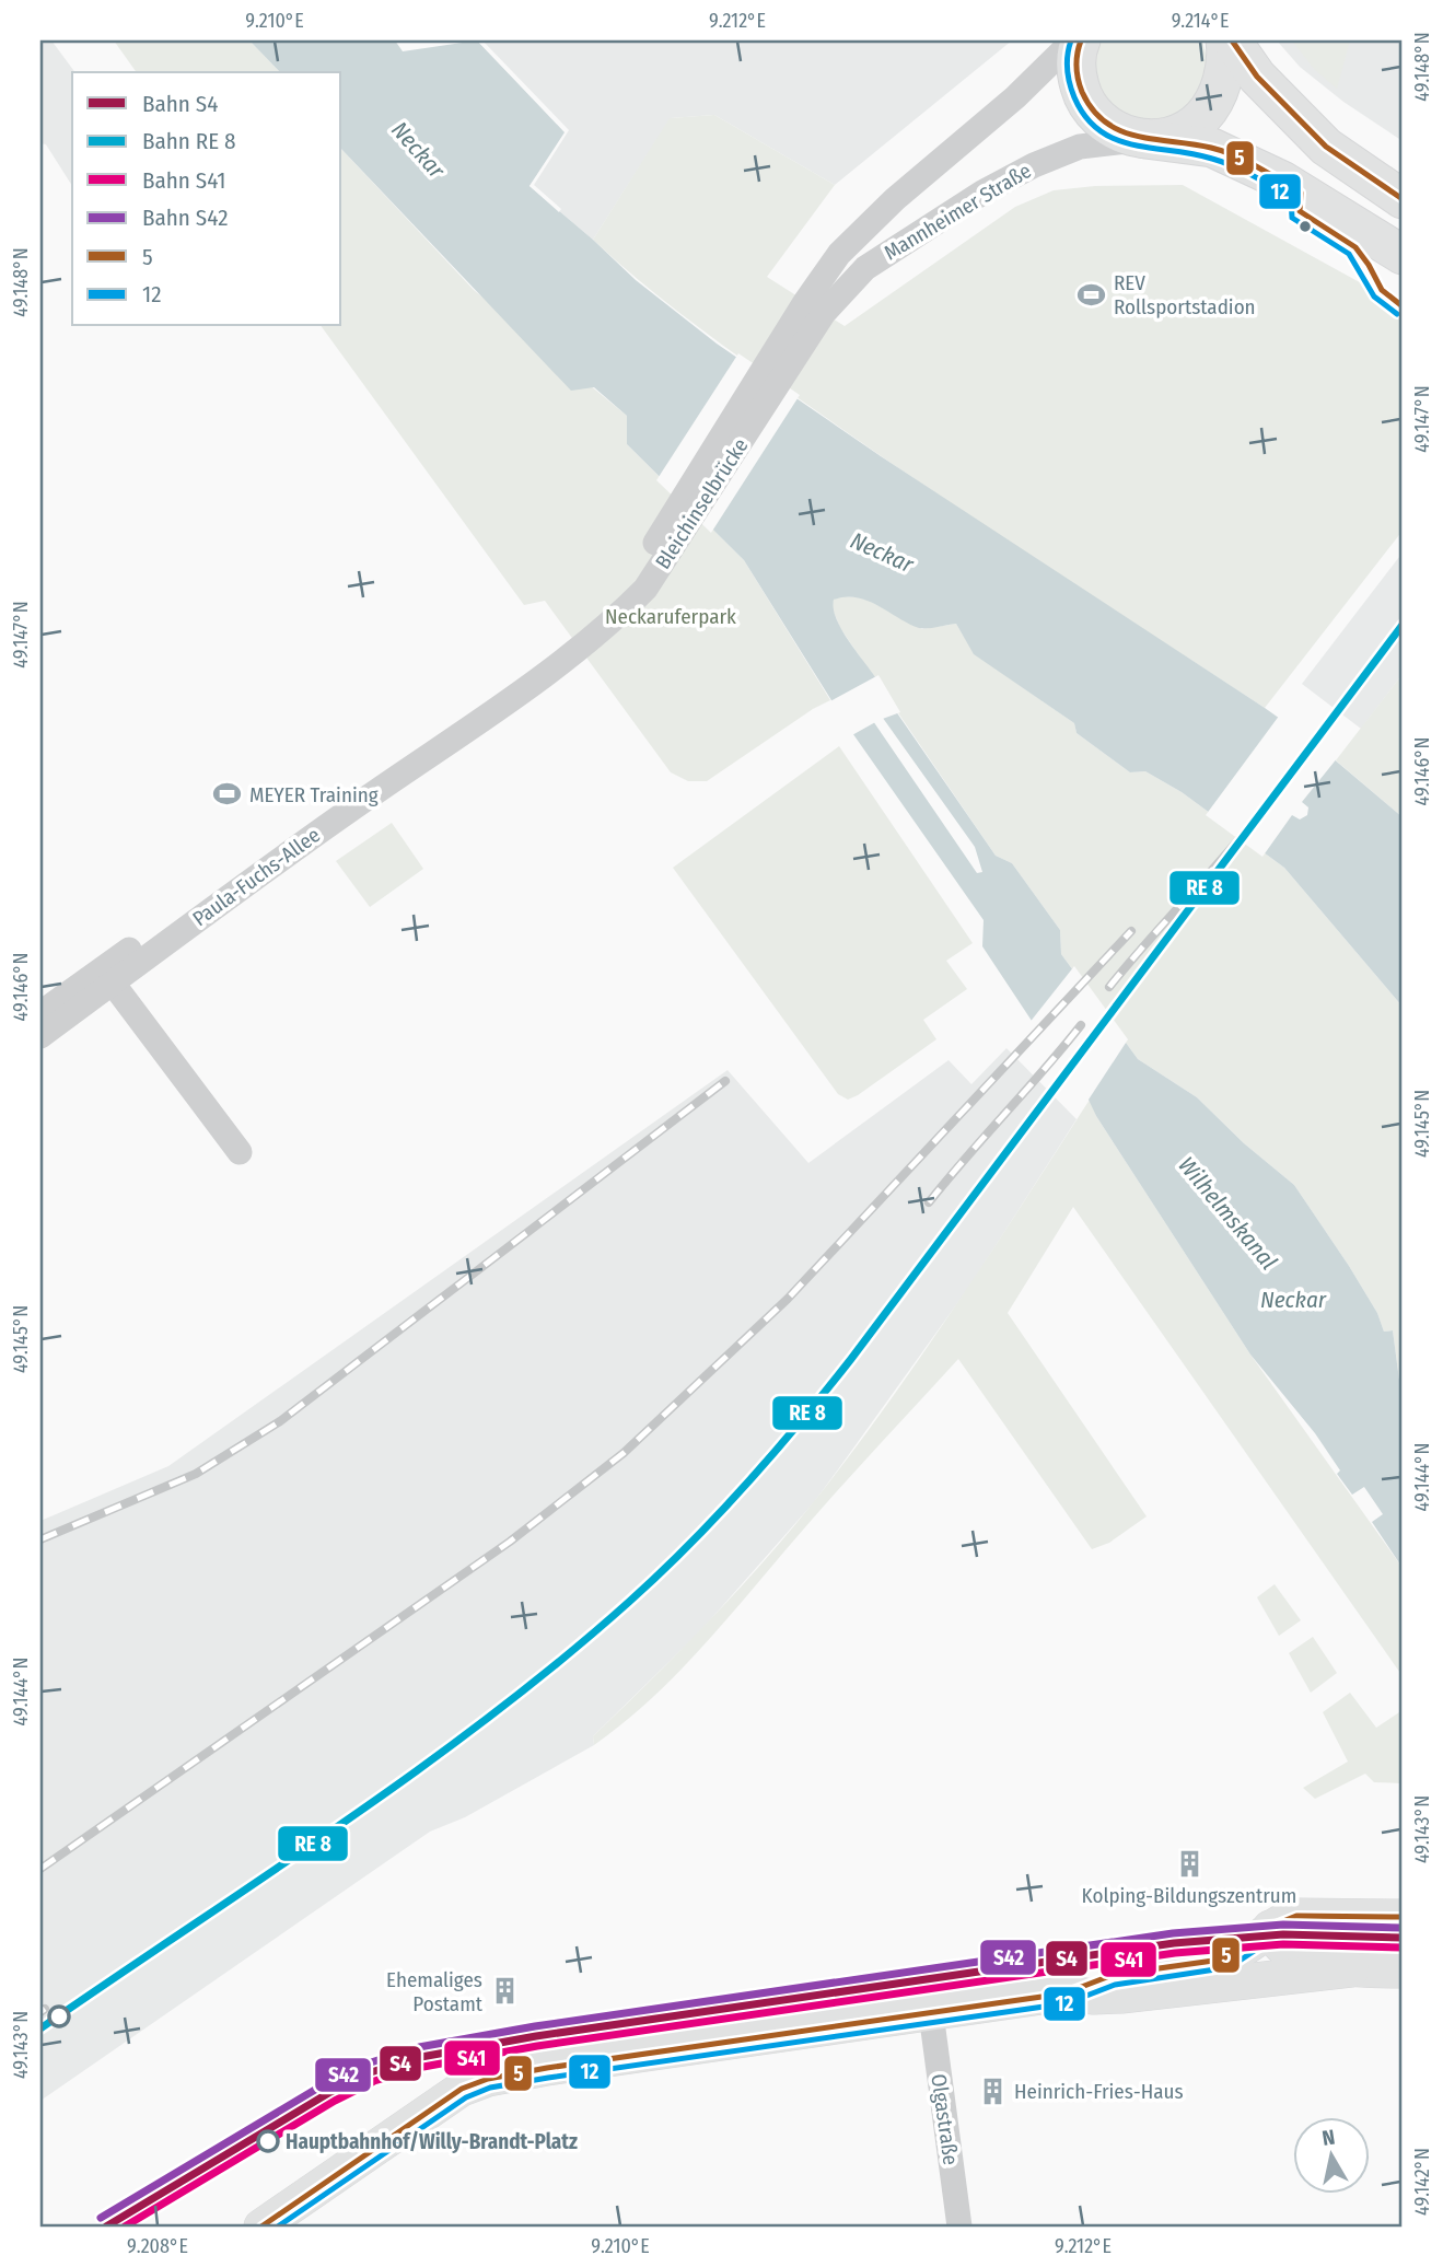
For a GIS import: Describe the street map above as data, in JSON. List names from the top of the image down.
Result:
{
  "streets": {
    "main road": ["Mannheimer Straße"],
    "street": ["Bleichinselbrücke", "Paula-Fuchs-Allee", "Olgastraße"]
  },
  "crossings": [
    ["Mannheimer Straße", "Bleichinselbrücke"],
    ["Bleichinselbrücke", "Paula-Fuchs-Allee"]
  ],
  "water": ["Neckar", "Wilhelmskanal"],
  "parks": ["Neckaruferpark"],
  "places": {
    "sports": ["REV Rollsportstadion", "MEYER Training"],
    "building": ["Kolping-Bildungszentrum", "Ehemaliges Postamt", "Heinrich-Fries-Haus"],
    "other": ["Hauptbahnhof/Willy-Brandt-Platz"]
  },
  "lines": [
    "transit line 5",
    "transit line 12",
    "rail line S42",
    "rail line S4",
    "rail line S41"
  ],
  "legend": [
    "Bahn S4",
    "Bahn RE 8",
    "Bahn S41",
    "Bahn S42",
    "5",
    "12"
  ],
  "north": "top",
  "coordinates": [
    "9.210°E",
    "9.212°E",
    "9.214°E",
    "49.148°N",
    "49.147°N",
    "49.146°N",
    "49.145°N",
    "49.144°N",
    "49.143°N",
    "49.142°N",
    "9.208°E"
  ]
}
